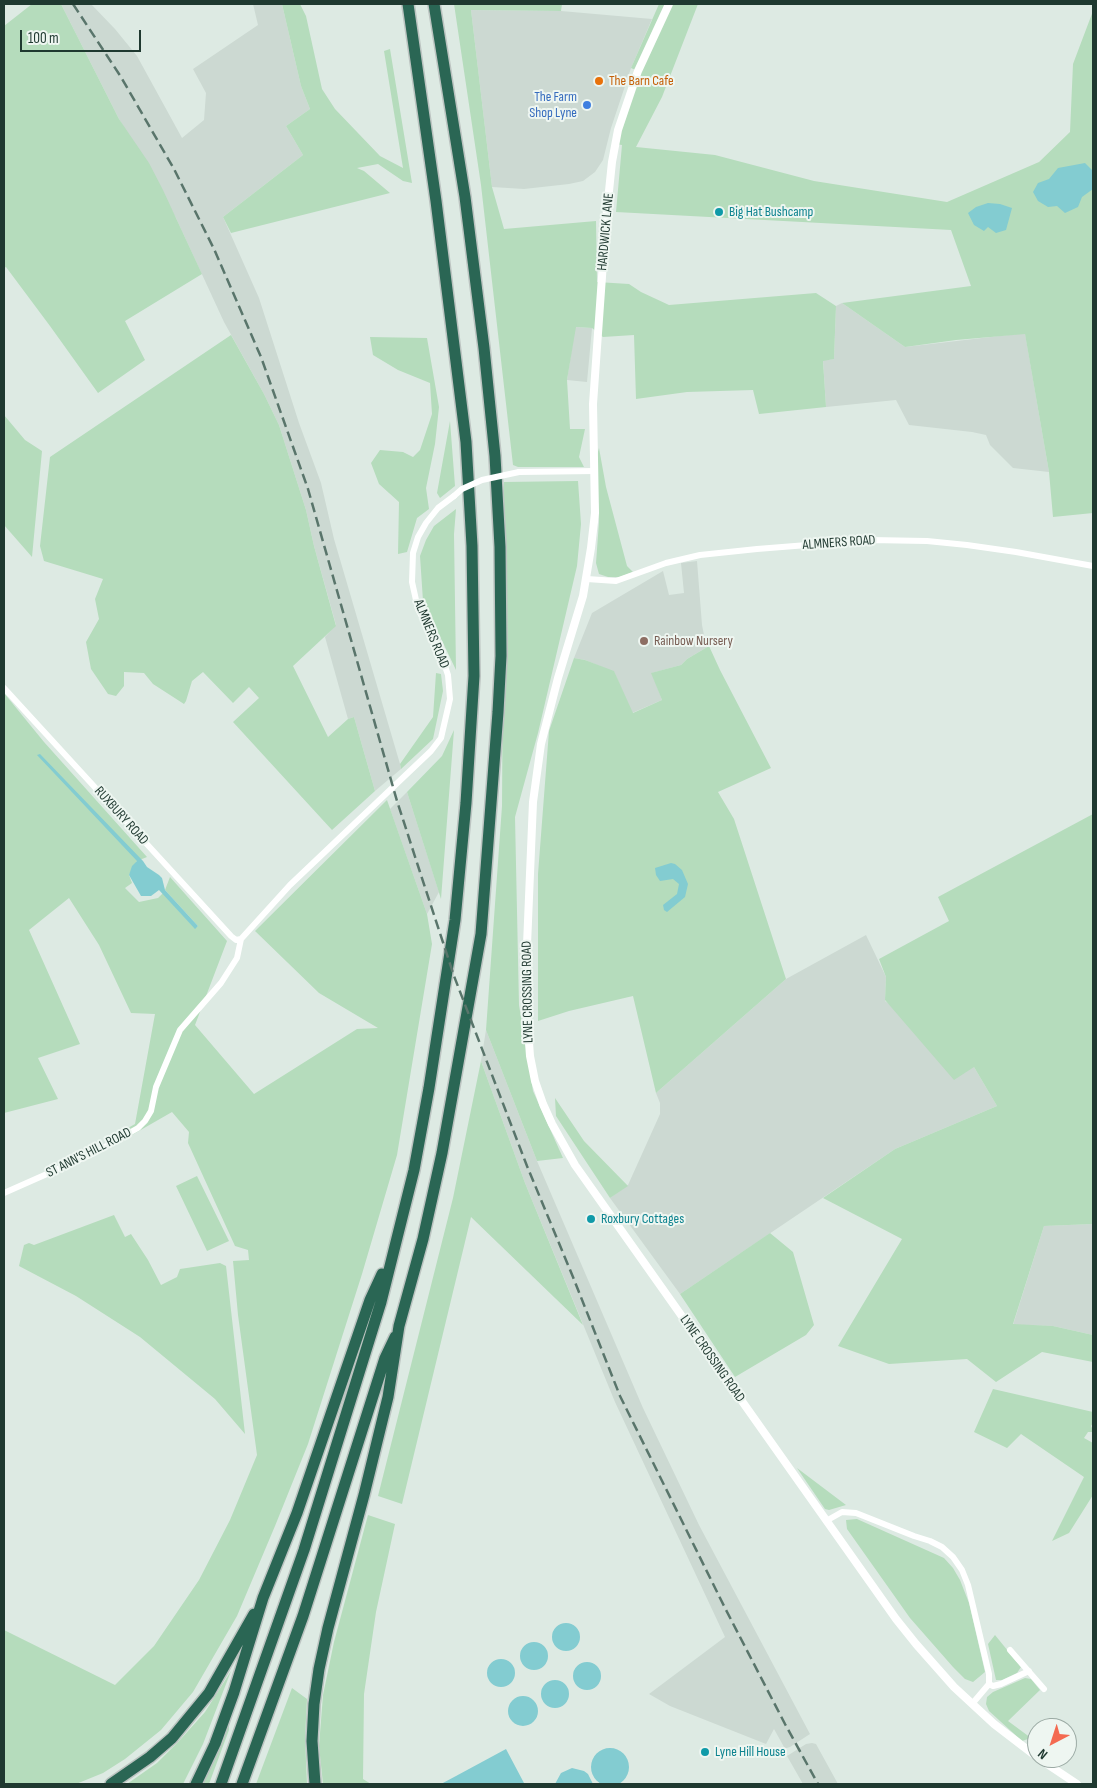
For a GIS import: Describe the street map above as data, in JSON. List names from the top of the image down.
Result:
{
  "streets": {
    "street": [
      "HARDWICK LANE",
      "ALMNERS ROAD",
      "RUXBURY ROAD",
      "LYNE CROSSING ROAD",
      "ST ANN'S HILL ROAD"
    ]
  },
  "crossings": [
    ["HARDWICK LANE", "ALMNERS ROAD"],
    ["HARDWICK LANE", "LYNE CROSSING ROAD"],
    ["ALMNERS ROAD", "RUXBURY ROAD"],
    ["ALMNERS ROAD", "LYNE CROSSING ROAD"],
    ["ALMNERS ROAD", "ST ANN'S HILL ROAD"],
    ["RUXBURY ROAD", "ST ANN'S HILL ROAD"]
  ],
  "places": [
    "The Barn Cafe",
    "The Farm Shop Lyne",
    "Big Hat Bushcamp",
    "Rainbow Nursery",
    "Roxbury Cottages",
    "Lyne Hill House"
  ],
  "scale_bar": "100 m",
  "north": "bottom left"
}
